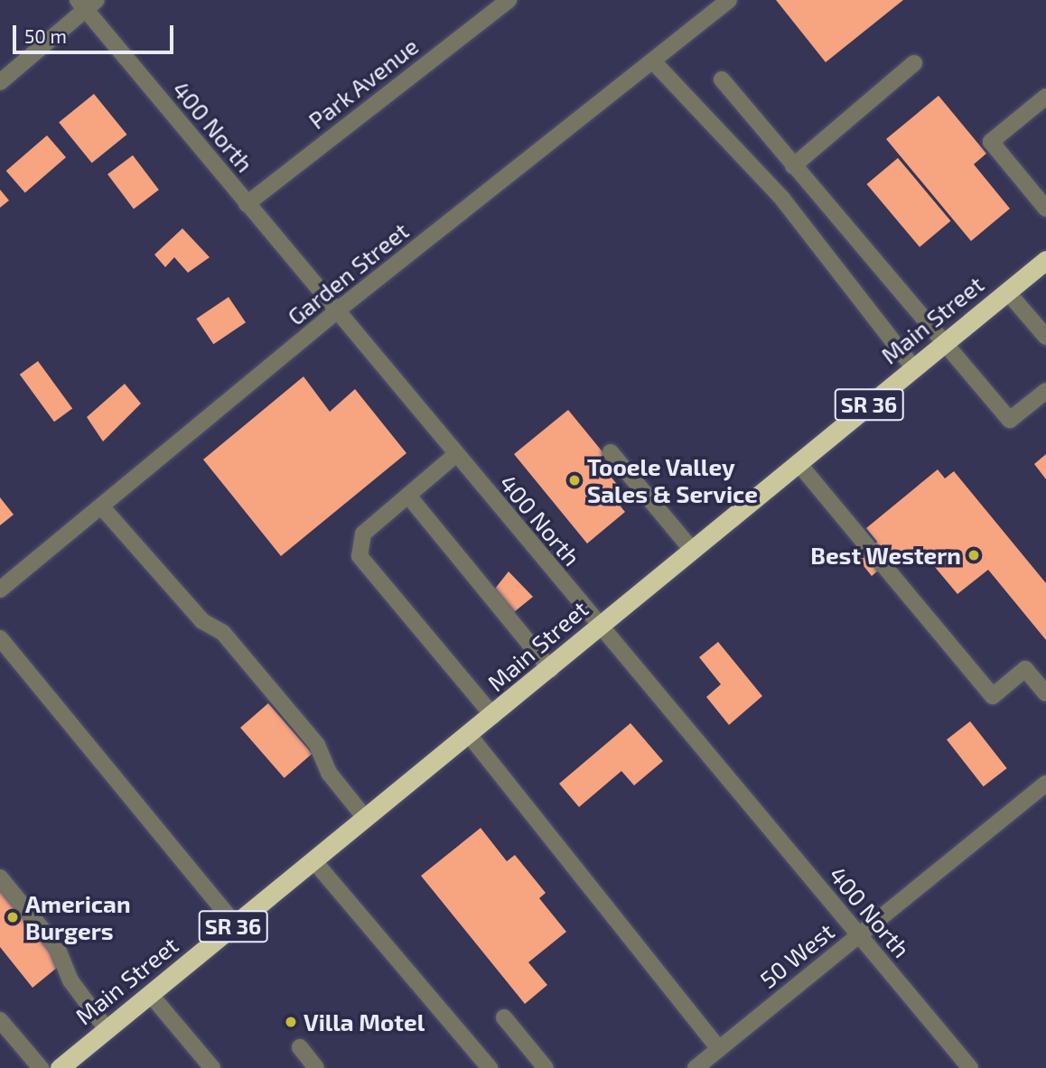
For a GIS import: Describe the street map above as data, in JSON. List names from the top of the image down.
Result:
{
  "streets": {
    "highway": ["Main Street", "SR 36"],
    "street": [
      "Park Avenue",
      "400 North",
      "Garden Street",
      "50 West"
    ]
  },
  "crossings": [
    ["Park Avenue", "400 North"],
    ["400 North", "Garden Street"],
    ["400 North", "Main Street"],
    ["400 North", "50 West"]
  ],
  "places": [
    "Tooele Valley Sales & Service",
    "Best Western",
    "American Burgers",
    "Villa Motel"
  ],
  "scale_bar": "50 m"
}
